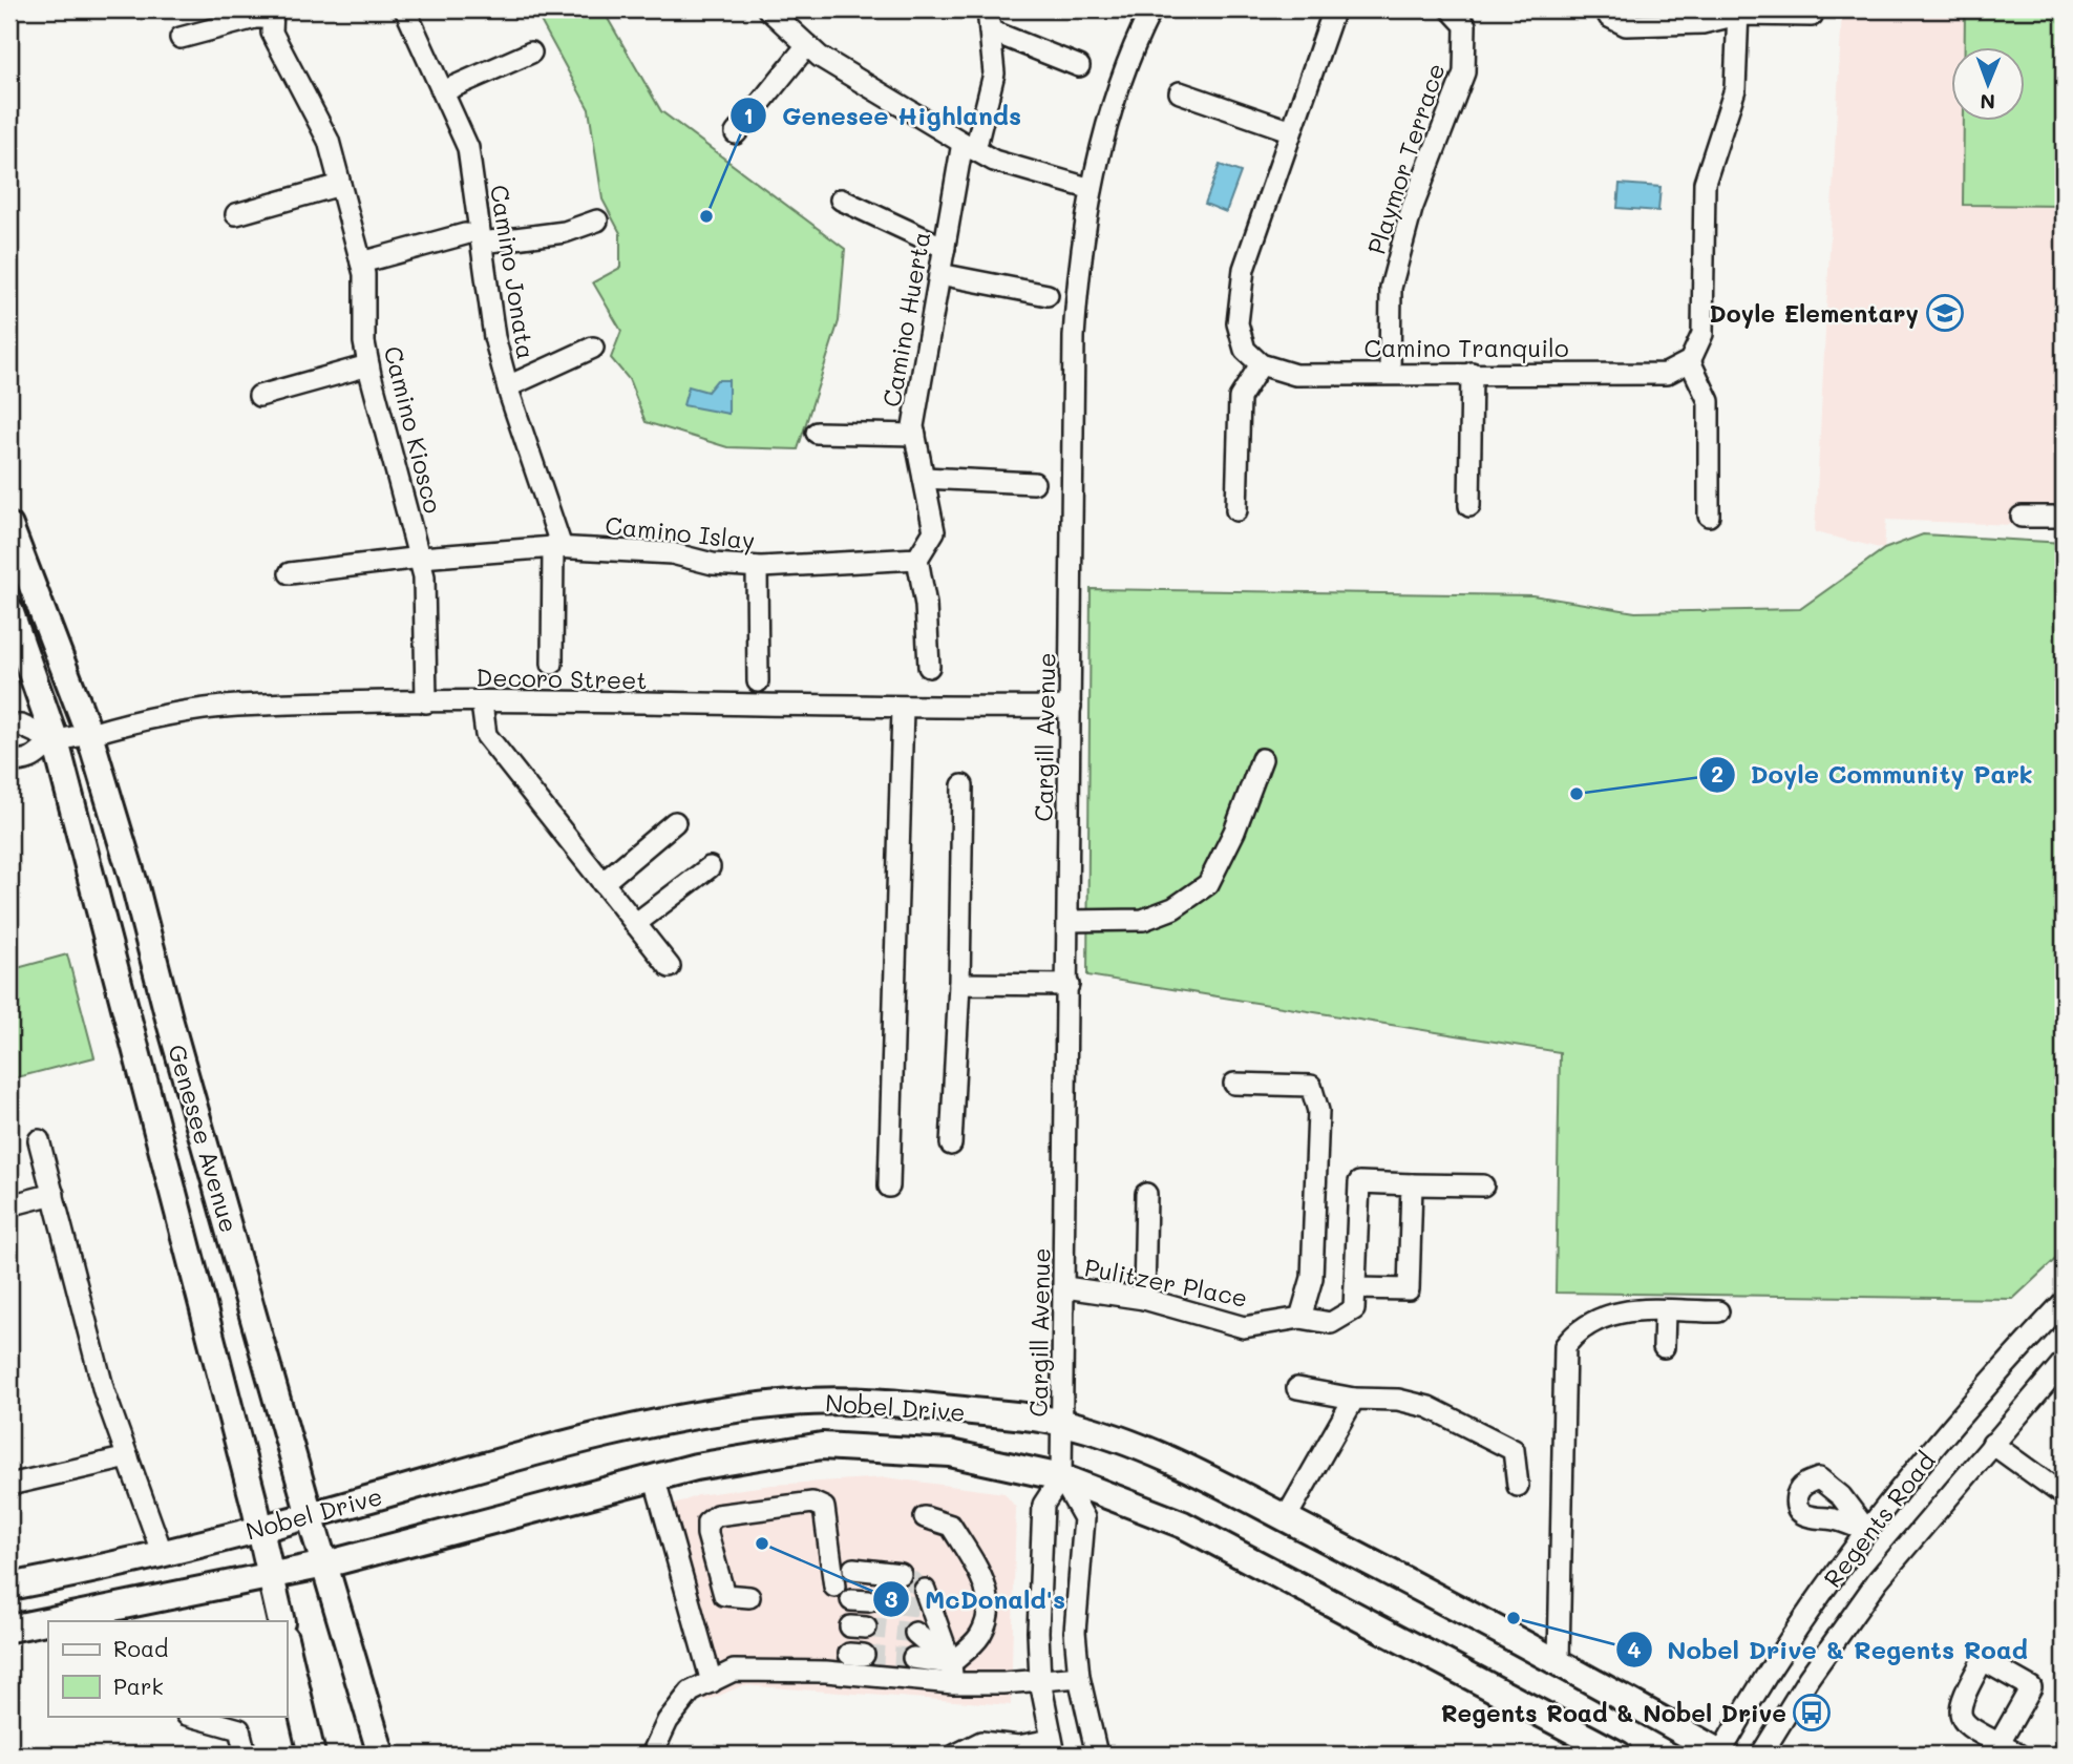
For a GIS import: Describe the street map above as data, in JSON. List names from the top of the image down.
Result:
{
  "streets": {
    "main road": ["Genesee Avenue", "Nobel Drive"],
    "street": [
      "Playmor Terrace",
      "Camino Jonata",
      "Camino Huerta",
      "Camino Tranquilo",
      "Camino Kiosco",
      "Camino Islay",
      "Decoro Street",
      "Cargill Avenue",
      "Pulitzer Place",
      "Regents Road"
    ]
  },
  "crossings": [
    ["Playmor Terrace", "Camino Tranquilo"],
    ["Camino Jonata", "Camino Islay"],
    ["Camino Huerta", "Camino Islay"],
    ["Camino Kiosco", "Camino Islay"],
    ["Camino Kiosco", "Decoro Street"],
    ["Decoro Street", "Cargill Avenue"],
    ["Decoro Street", "Genesee Avenue"],
    ["Cargill Avenue", "Pulitzer Place"],
    ["Cargill Avenue", "Nobel Drive"],
    ["Genesee Avenue", "Nobel Drive"],
    ["Nobel Drive", "Regents Road"]
  ],
  "places": {
    "other": [
      "Genesee Highlands",
      "Doyle Community Park",
      "McDonald's",
      "Nobel Drive & Regents Road"
    ],
    "school or university": ["Doyle Elementary"],
    "bus stop": ["Regents Road & Nobel Drive"]
  },
  "legend": ["Road", "Park"],
  "north": "bottom"
}
